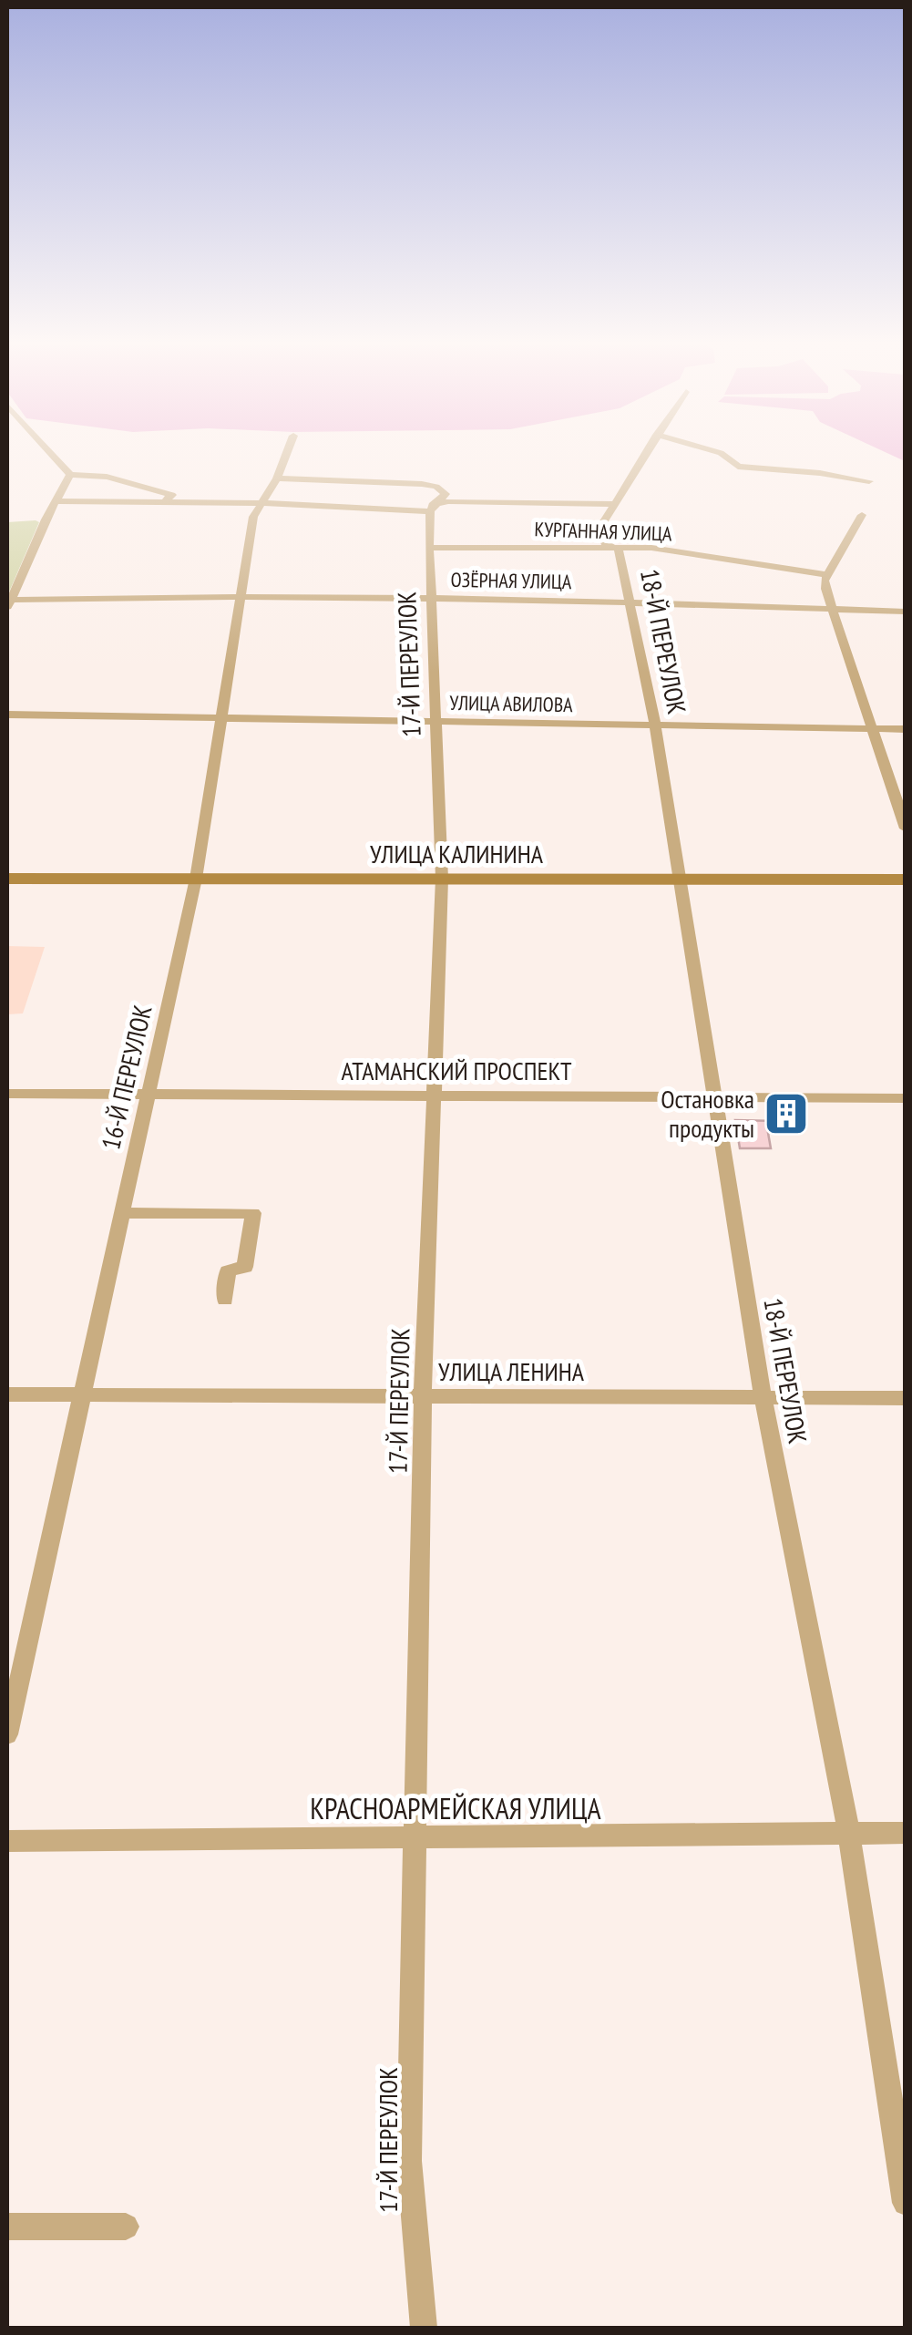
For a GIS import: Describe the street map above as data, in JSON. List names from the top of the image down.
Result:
{
  "streets": {
    "main road": ["УЛИЦА КАЛИНИНА"],
    "street": [
      "КУРГАННАЯ УЛИЦА",
      "ОЗЁРНАЯ УЛИЦА",
      "18-Й ПЕРЕУЛОК",
      "17-Й ПЕРЕУЛОК",
      "УЛИЦА АВИЛОВА",
      "АТАМАНСКИЙ ПРОСПЕКТ",
      "16-Й ПЕРЕУЛОК",
      "УЛИЦА ЛЕНИНА",
      "КРАСНОАРМЕЙСКАЯ УЛИЦА"
    ]
  },
  "crossings": [
    ["КУРГАННАЯ УЛИЦА", "18-Й ПЕРЕУЛОК"],
    ["КУРГАННАЯ УЛИЦА", "17-Й ПЕРЕУЛОК"],
    ["ОЗЁРНАЯ УЛИЦА", "18-Й ПЕРЕУЛОК"],
    ["ОЗЁРНАЯ УЛИЦА", "17-Й ПЕРЕУЛОК"],
    ["ОЗЁРНАЯ УЛИЦА", "16-Й ПЕРЕУЛОК"],
    ["18-Й ПЕРЕУЛОК", "УЛИЦА АВИЛОВА"],
    ["18-Й ПЕРЕУЛОК", "УЛИЦА КАЛИНИНА"],
    ["18-Й ПЕРЕУЛОК", "АТАМАНСКИЙ ПРОСПЕКТ"],
    ["18-Й ПЕРЕУЛОК", "УЛИЦА ЛЕНИНА"],
    ["18-Й ПЕРЕУЛОК", "КРАСНОАРМЕЙСКАЯ УЛИЦА"],
    ["17-Й ПЕРЕУЛОК", "УЛИЦА АВИЛОВА"],
    ["17-Й ПЕРЕУЛОК", "УЛИЦА КАЛИНИНА"],
    ["17-Й ПЕРЕУЛОК", "АТАМАНСКИЙ ПРОСПЕКТ"],
    ["17-Й ПЕРЕУЛОК", "УЛИЦА ЛЕНИНА"],
    ["17-Й ПЕРЕУЛОК", "КРАСНОАРМЕЙСКАЯ УЛИЦА"],
    ["УЛИЦА АВИЛОВА", "16-Й ПЕРЕУЛОК"],
    ["УЛИЦА КАЛИНИНА", "16-Й ПЕРЕУЛОК"],
    ["АТАМАНСКИЙ ПРОСПЕКТ", "16-Й ПЕРЕУЛОК"],
    ["16-Й ПЕРЕУЛОК", "УЛИЦА ЛЕНИНА"]
  ],
  "places": {
    "building": ["Остановка продукты"]
  }
}
